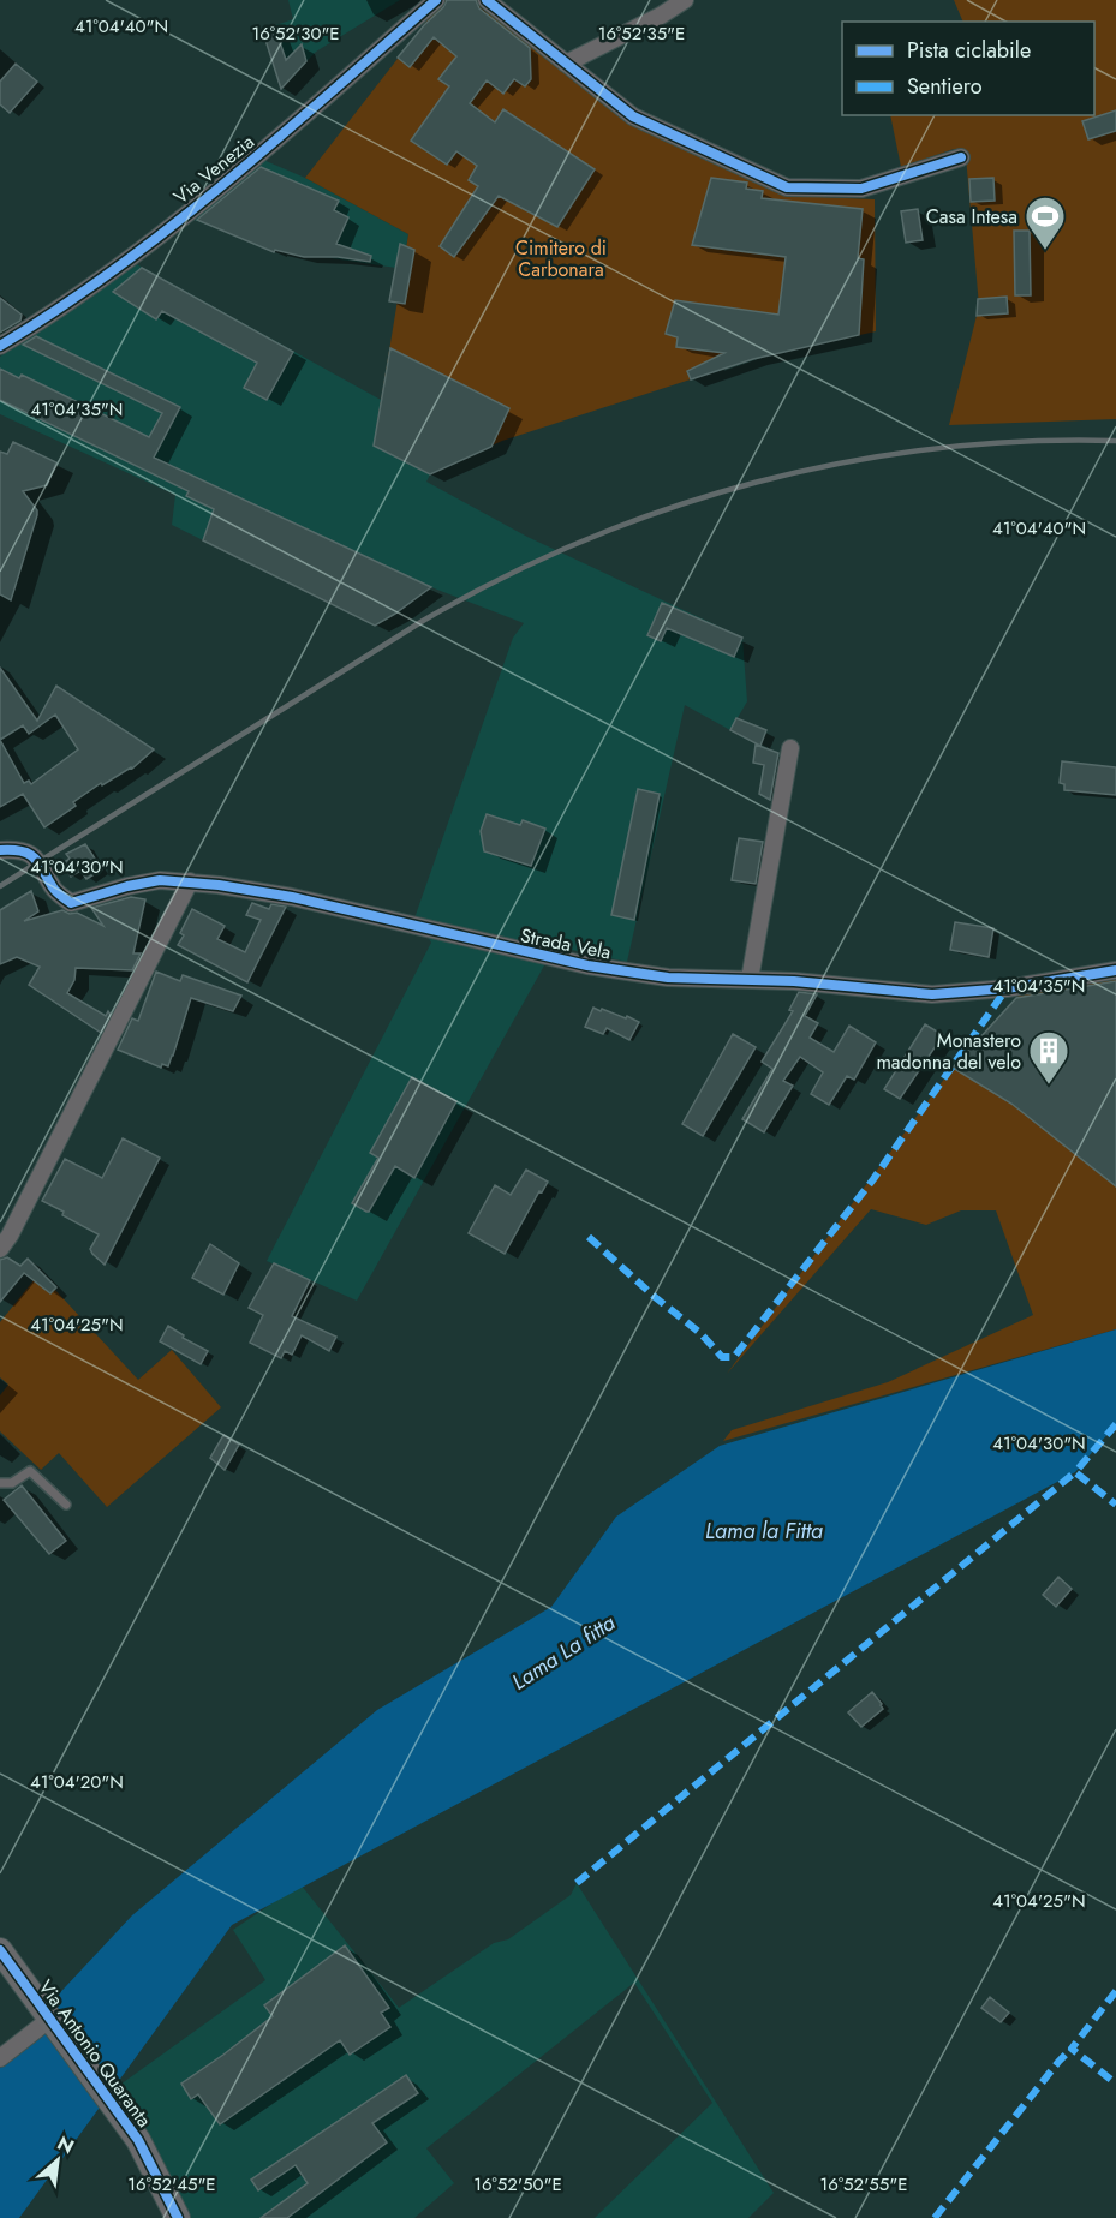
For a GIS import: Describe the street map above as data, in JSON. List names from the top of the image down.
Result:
{
  "streets": {
    "street": ["Via Venezia", "Strada Vela", "Via Antonio Quaranta"]
  },
  "water": ["Lama la Fitta", "Lama La fitta"],
  "parks": ["Cimitero di Carbonara"],
  "places": {
    "sports": ["Casa Intesa"],
    "building": ["Monastero madonna del velo"]
  },
  "legend": ["Pista ciclabile", "Sentiero"],
  "north": "top right",
  "coordinates": [
    "41°04'40\"N",
    "16°52'30\"E",
    "16°52'35\"E",
    "41°04'35\"N",
    "41°04'30\"N",
    "41°04'25\"N",
    "41°04'20\"N",
    "16°52'45\"E",
    "16°52'50\"E",
    "16°52'55\"E"
  ]
}
